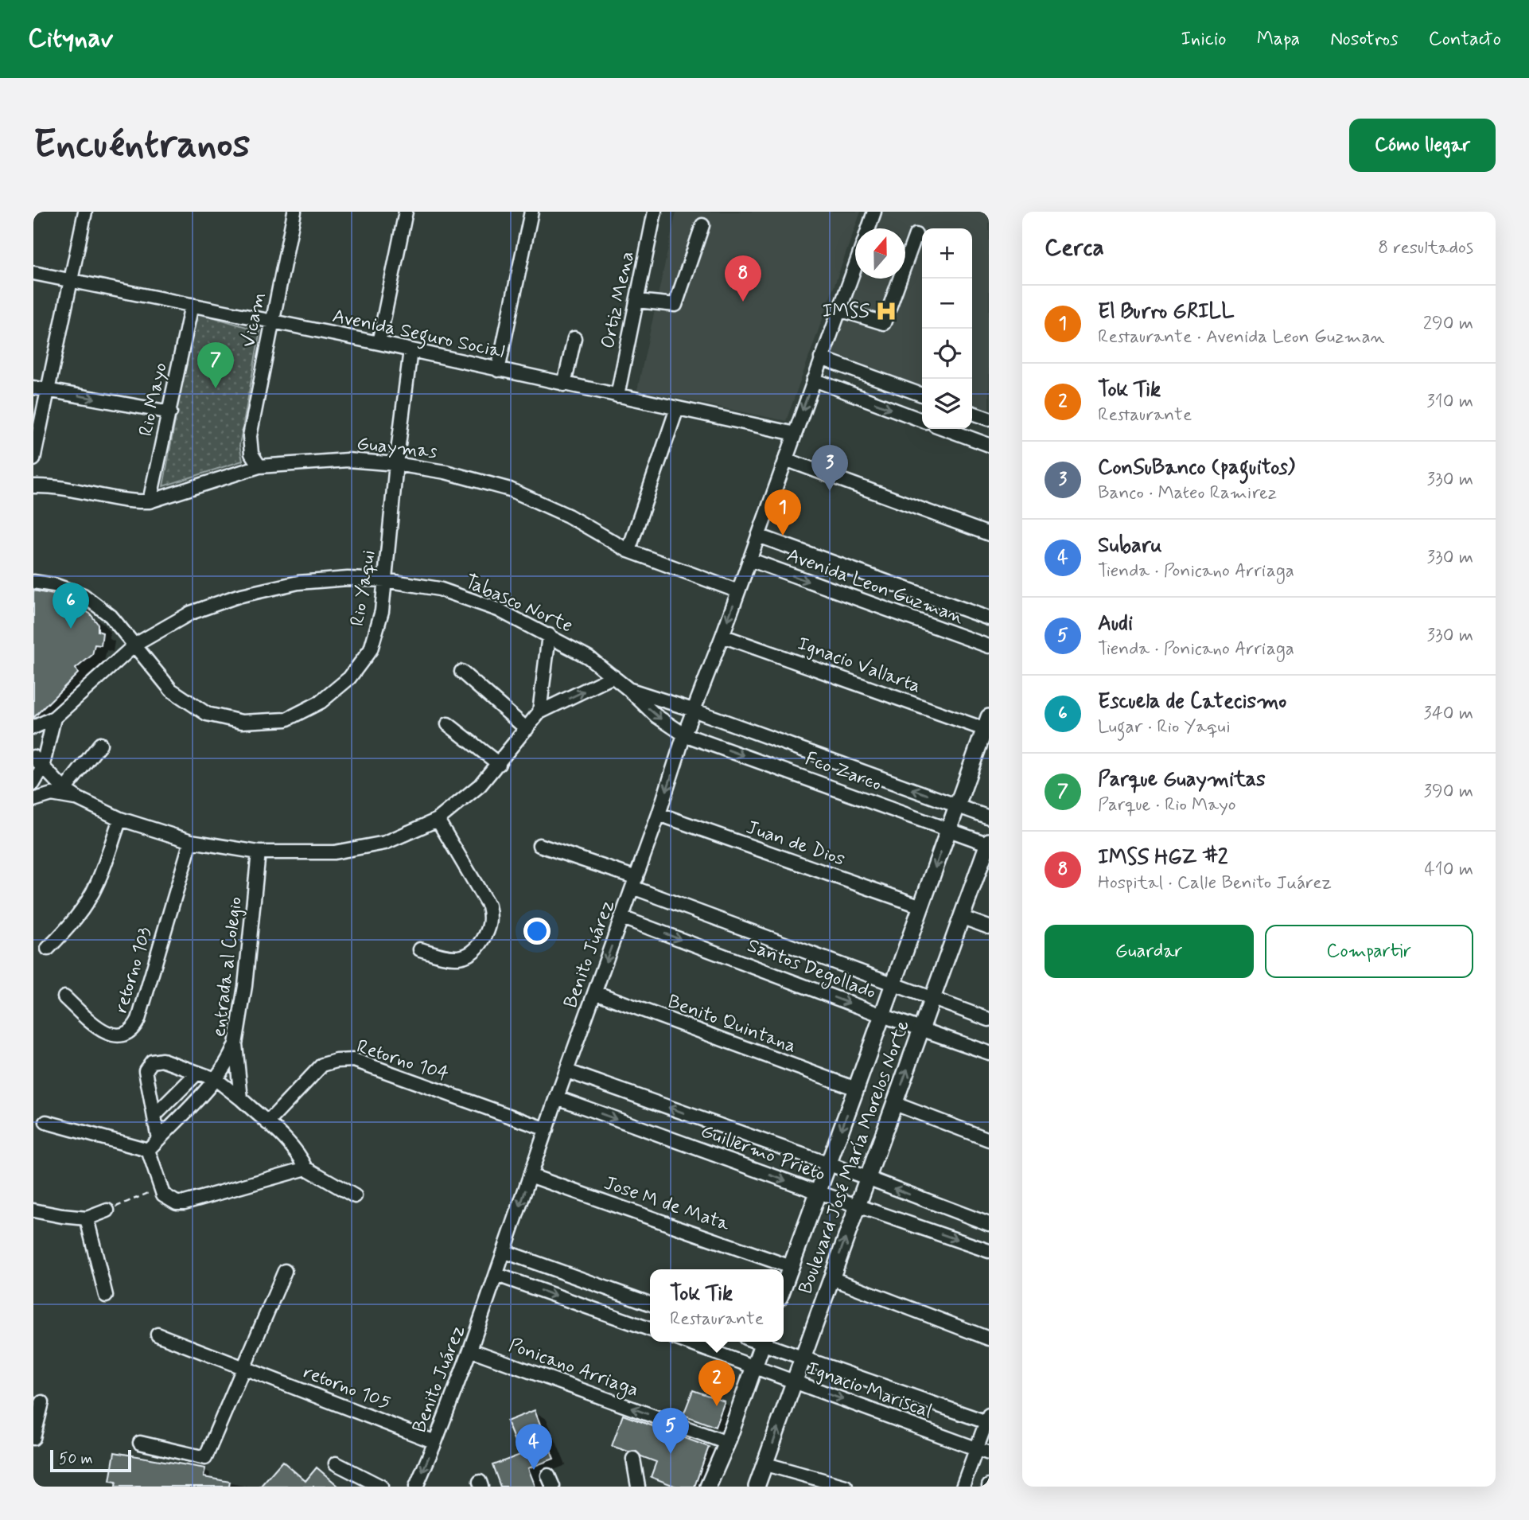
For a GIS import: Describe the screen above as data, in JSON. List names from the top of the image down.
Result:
{
  "streets": {
    "main road": ["Boulevard José María Morelos Norte"],
    "street": [
      "Ortiz Mena",
      "Vicam",
      "Avenida Seguro Social",
      "Rio Mayo",
      "Guaymas",
      "Avenida Leon Guzman",
      "Rio Yaqui",
      "Tabasco Norte",
      "Ignacio Vallarta",
      "Fco Zarco",
      "Juan de Dios",
      "Benito Juárez",
      "entrada al Colegio",
      "Santos Degollado",
      "retorno 103",
      "Benito Quintana",
      "Retorno 104",
      "Guillermo Prieto",
      "Jose M de Mata",
      "Ponicano Arriaga",
      "retorno 105",
      "Ignacio Mariscal"
    ]
  },
  "crossings": [
    ["Ortiz Mena", "Avenida Seguro Social"],
    ["Vicam", "Avenida Seguro Social"],
    ["Vicam", "Guaymas"],
    ["Avenida Seguro Social", "Rio Mayo"],
    ["Avenida Seguro Social", "Rio Yaqui"],
    ["Avenida Seguro Social", "Benito Juárez"],
    ["Rio Mayo", "Guaymas"],
    ["Guaymas", "Rio Yaqui"],
    ["Guaymas", "Benito Juárez"],
    ["Avenida Leon Guzman", "Benito Juárez"],
    ["Rio Yaqui", "Tabasco Norte"],
    ["Tabasco Norte", "Fco Zarco"],
    ["Tabasco Norte", "Benito Juárez"],
    ["Ignacio Vallarta", "Benito Juárez"],
    ["Ignacio Vallarta", "Boulevard José María Morelos Norte"],
    ["Fco Zarco", "Benito Juárez"],
    ["Fco Zarco", "Boulevard José María Morelos Norte"],
    ["Juan de Dios", "Benito Juárez"],
    ["Juan de Dios", "Boulevard José María Morelos Norte"],
    ["Benito Juárez", "Santos Degollado"],
    ["Benito Juárez", "Benito Quintana"],
    ["Benito Juárez", "Retorno 104"],
    ["Benito Juárez", "Guillermo Prieto"],
    ["Benito Juárez", "Jose M de Mata"],
    ["Benito Juárez", "Ponicano Arriaga"],
    ["Benito Juárez", "retorno 105"],
    ["Santos Degollado", "Boulevard José María Morelos Norte"],
    ["Benito Quintana", "Boulevard José María Morelos Norte"],
    ["Guillermo Prieto", "Boulevard José María Morelos Norte"],
    ["Boulevard José María Morelos Norte", "Jose M de Mata"],
    ["Boulevard José María Morelos Norte", "Ignacio Mariscal"]
  ],
  "places": {
    "hospital": ["IMSS"]
  },
  "scale_bar": "50 m",
  "north": "top",
  "page": {
    "header": "Citynav",
    "nav": [
      "Inicio",
      "Mapa",
      "Nosotros",
      "Contacto"
    ],
    "buttons": [
      "Cómo llegar",
      ["Guardar", "Compartir"]
    ],
    "title": "Encuéntranos",
    "heading": ["Cerca", "8 resultados"],
    "map_buttons": ["+", "−"],
    "pins": [
      "8",
      "7",
      "3",
      "1",
      "6",
      "2",
      "5",
      "4"
    ],
    "list": [
      {
        "mark": "1",
        "name": "El Burro GRILL",
        "note": "Restaurante · Avenida Leon Guzman",
        "value": "290 m"
      },
      {
        "mark": "2",
        "name": "Tok Tik",
        "note": "Restaurante",
        "value": "310 m"
      },
      {
        "mark": "3",
        "name": "ConSuBanco (paguitos)",
        "note": "Banco · Mateo Ramirez",
        "value": "330 m"
      },
      {
        "mark": "4",
        "name": "Subaru",
        "note": "Tienda · Ponicano Arriaga",
        "value": "330 m"
      },
      {
        "mark": "5",
        "name": "Audi",
        "note": "Tienda · Ponicano Arriaga",
        "value": "330 m"
      },
      {
        "mark": "6",
        "name": "Escuela de Catecismo",
        "note": "Lugar · Rio Yaqui",
        "value": "340 m"
      },
      {
        "mark": "7",
        "name": "Parque Guaymitas",
        "note": "Parque · Rio Mayo",
        "value": "390 m"
      },
      {
        "mark": "8",
        "name": "IMSS HGZ #2",
        "note": "Hospital · Calle Benito Juárez",
        "value": "410 m"
      }
    ],
    "popup": ["Tok Tik", "Restaurante"],
    "scale": "50 m"
  }
}
